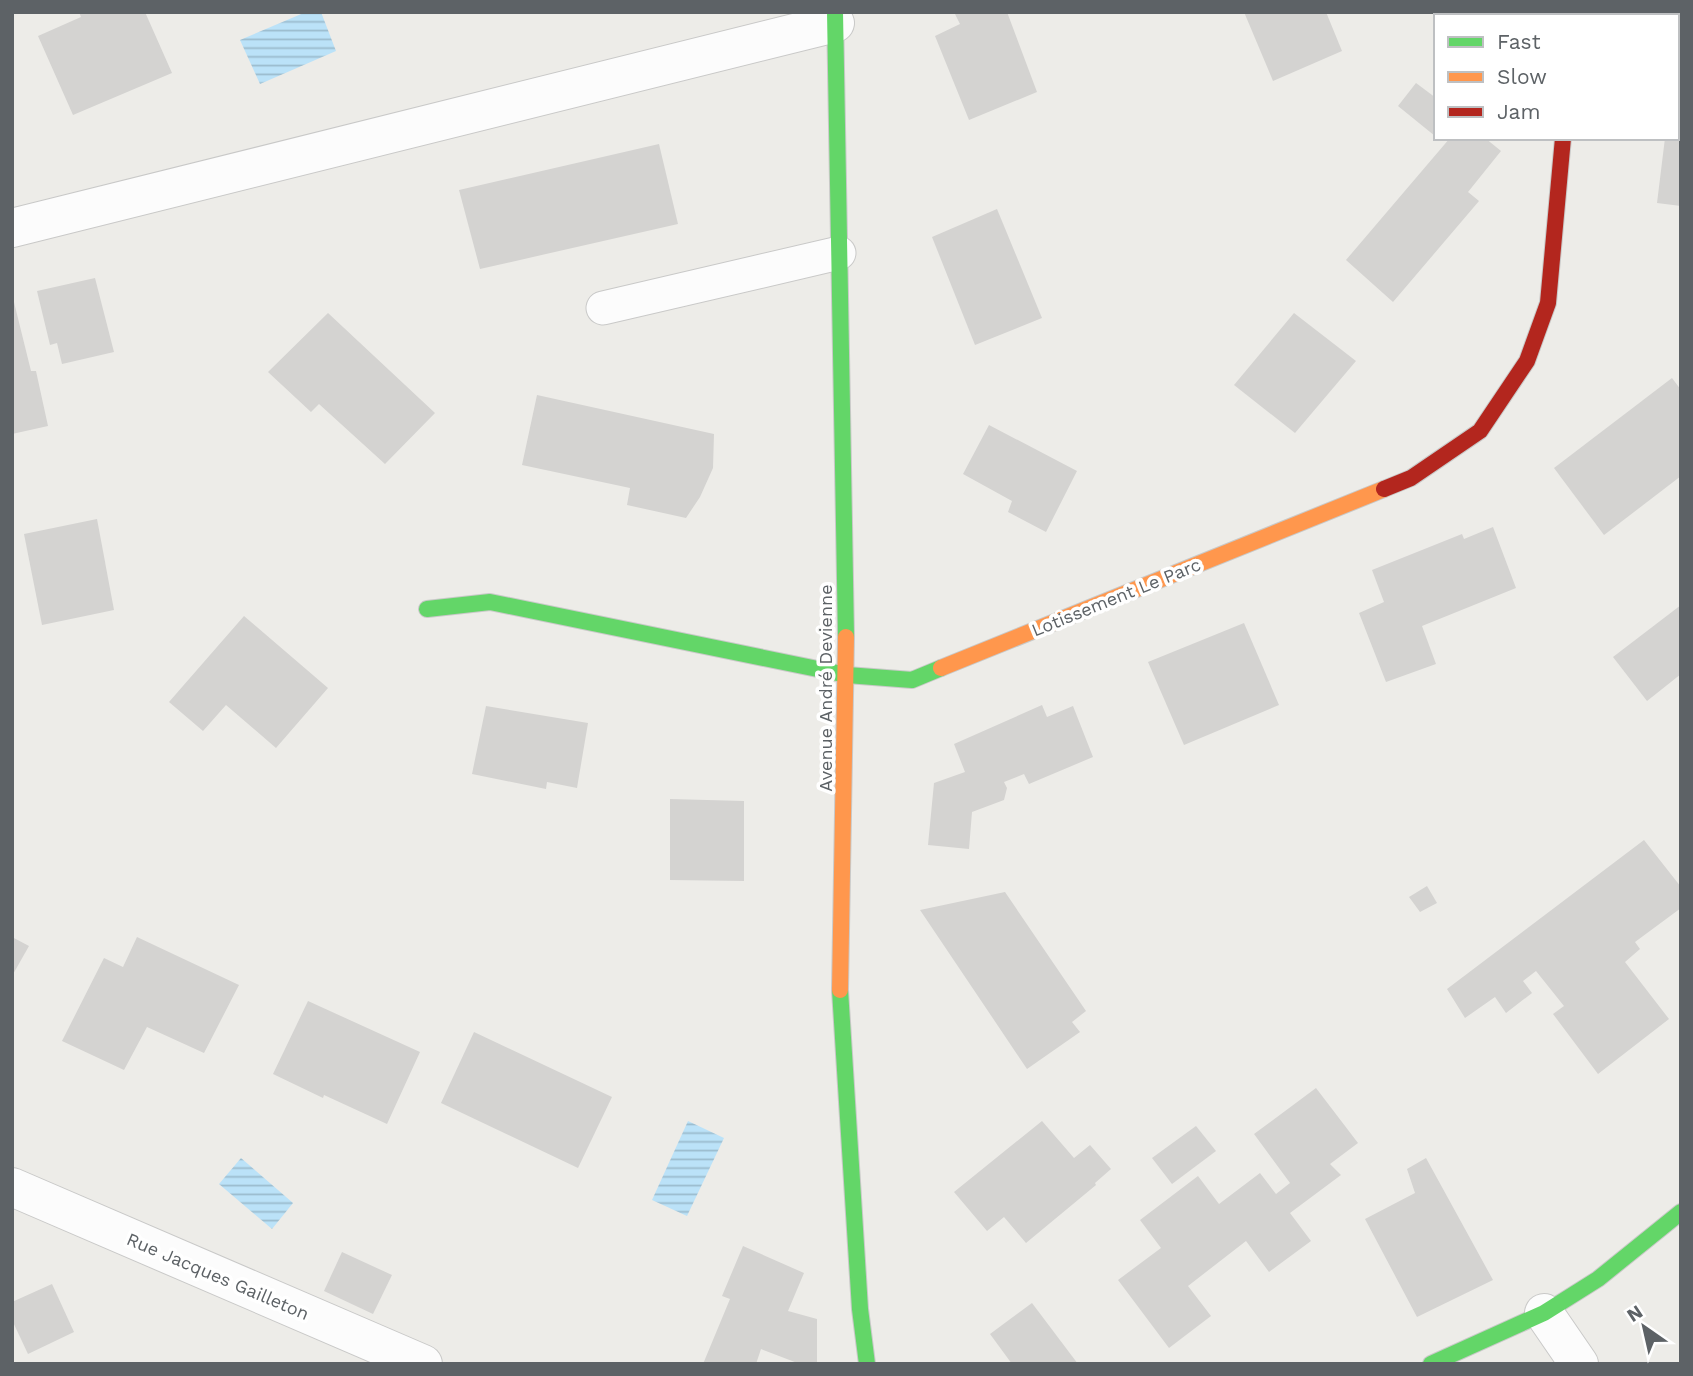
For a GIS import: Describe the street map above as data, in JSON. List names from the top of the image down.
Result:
{
  "streets": {
    "street": ["Lotissement Le Parc", "Avenue André Devienne", "Rue Jacques Gailleton"]
  },
  "crossings": [
    ["Lotissement Le Parc", "Avenue André Devienne"]
  ],
  "legend": ["Fast", "Slow", "Jam"],
  "north": "top left"
}
